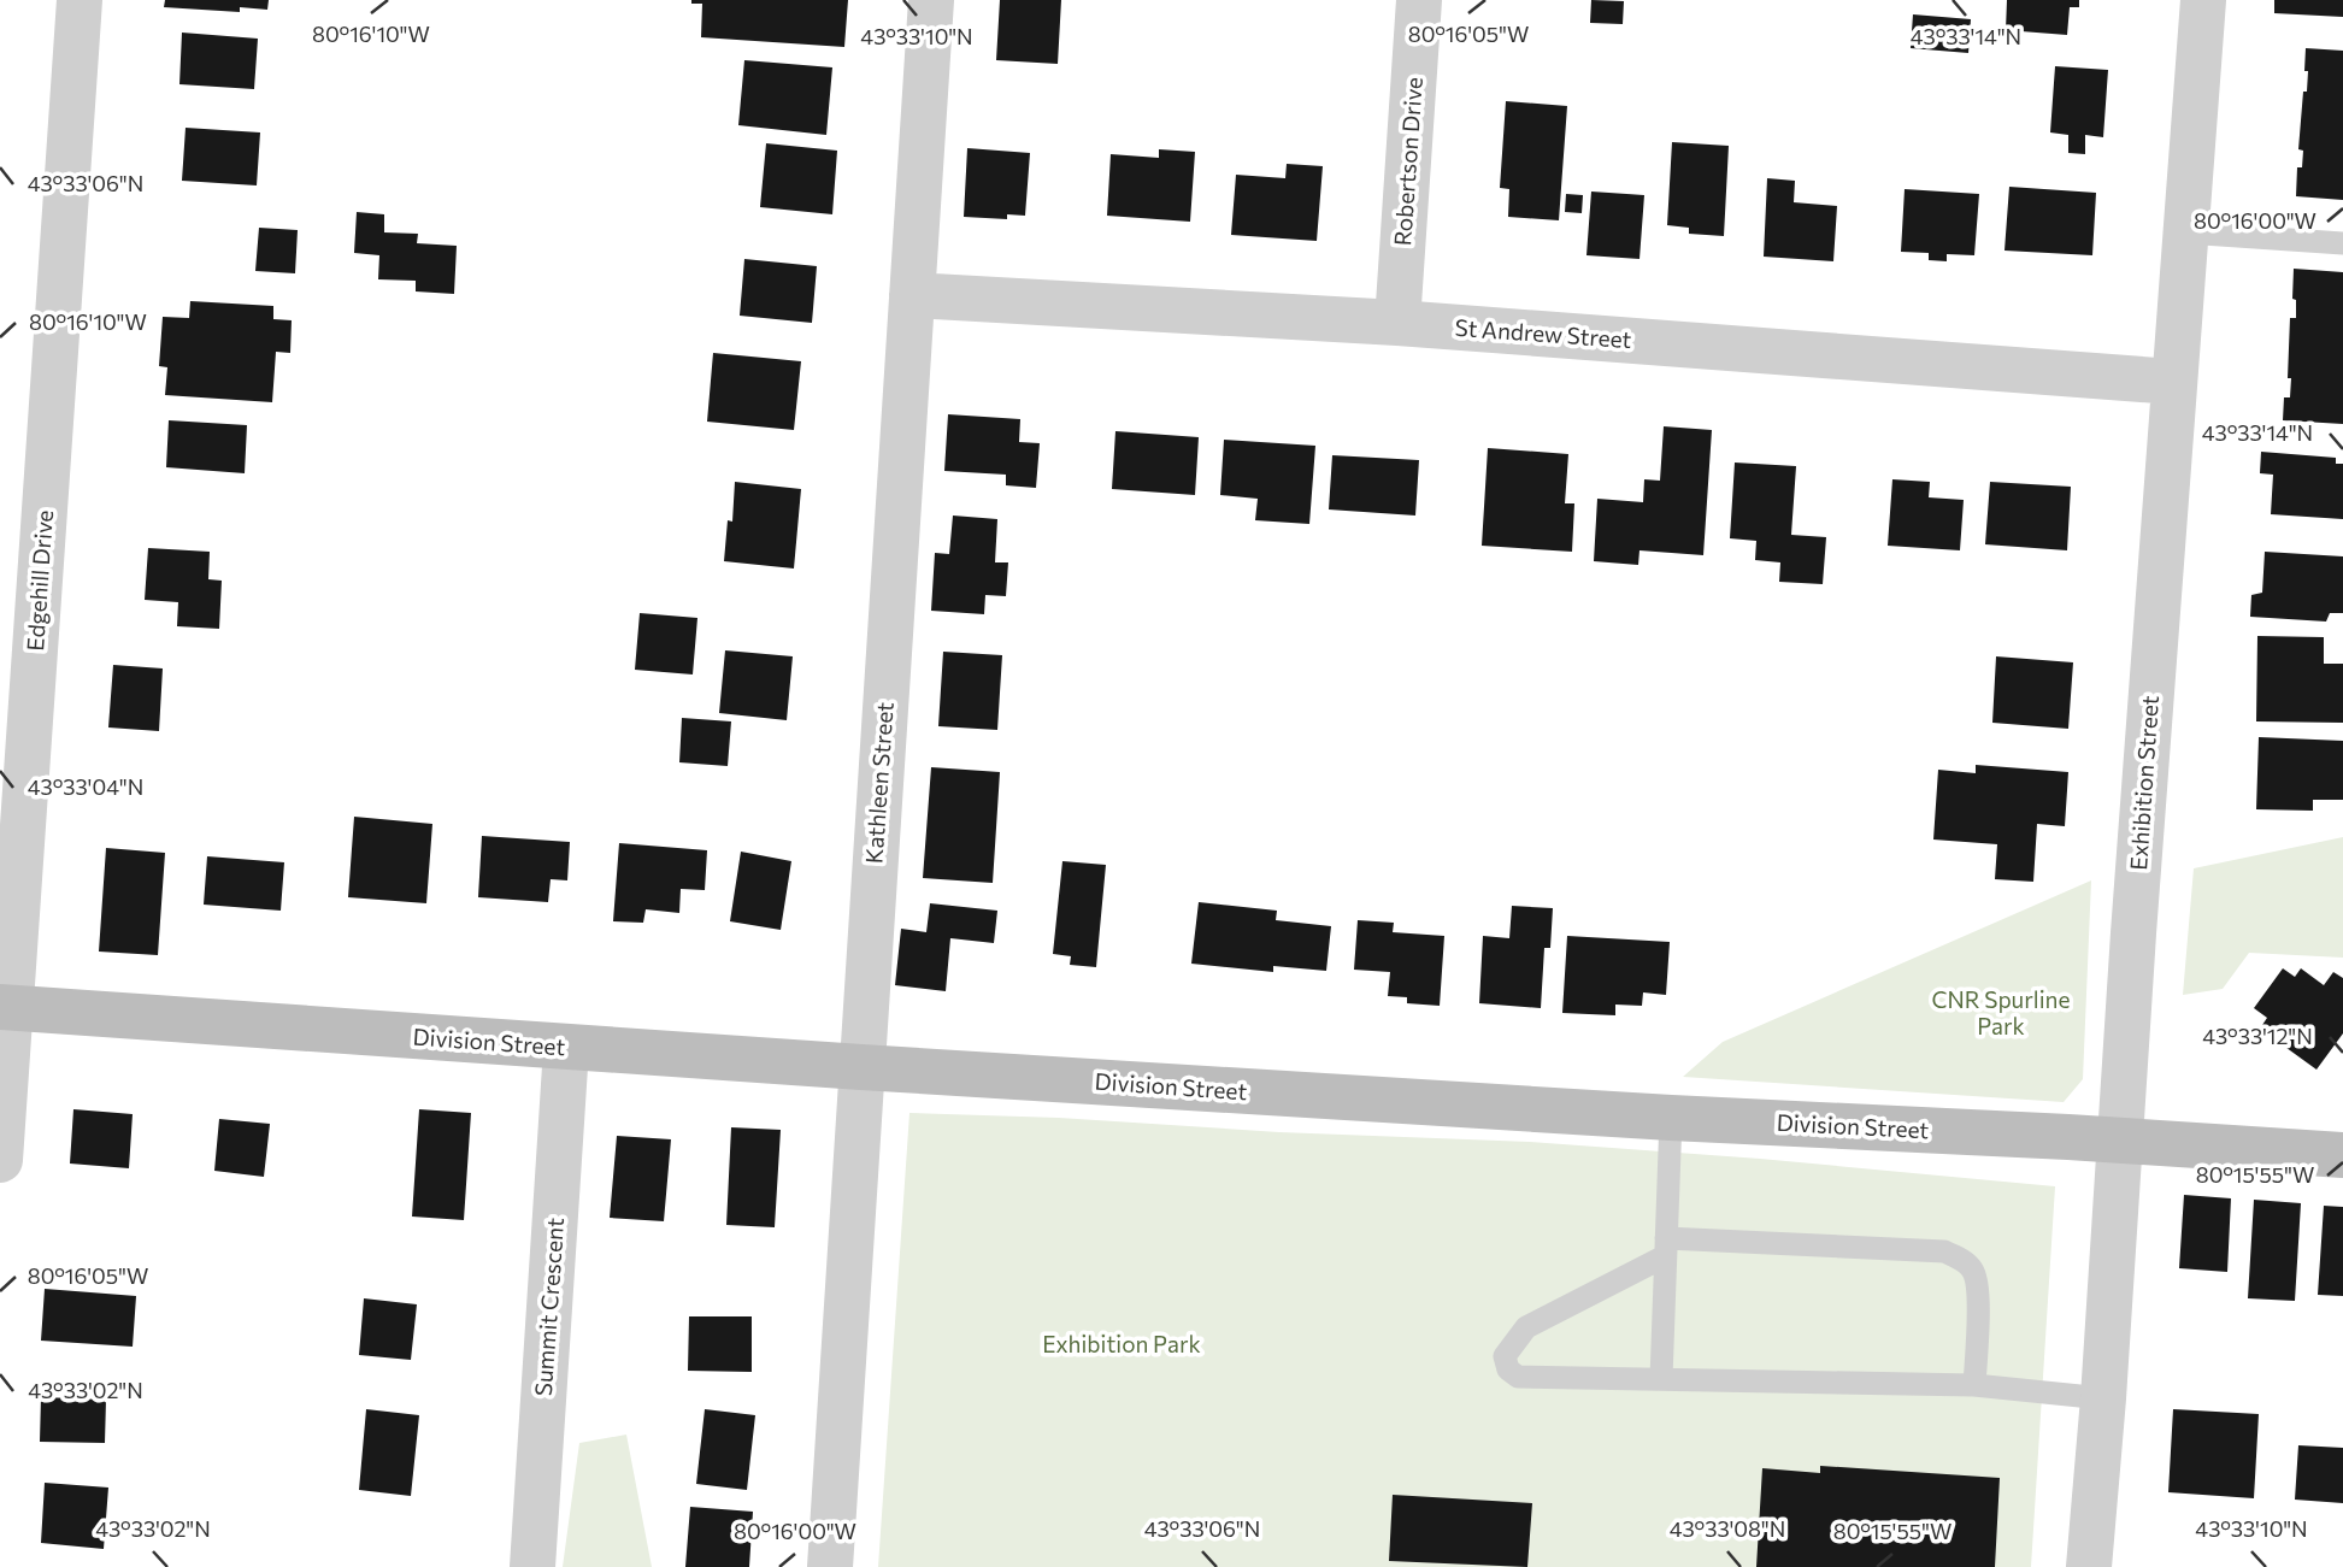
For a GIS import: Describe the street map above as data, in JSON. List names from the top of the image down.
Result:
{
  "streets": {
    "street": [
      "Robertson Drive",
      "St Andrew Street",
      "Edgehill Drive",
      "Kathleen Street",
      "Exhibition Street",
      "Division Street",
      "Summit Crescent"
    ]
  },
  "crossings": [
    ["Robertson Drive", "St Andrew Street"],
    ["St Andrew Street", "Kathleen Street"],
    ["St Andrew Street", "Exhibition Street"],
    ["Edgehill Drive", "Division Street"],
    ["Kathleen Street", "Division Street"],
    ["Exhibition Street", "Division Street"],
    ["Division Street", "Summit Crescent"]
  ],
  "parks": ["CNR Spurline Park", "Exhibition Park"],
  "coordinates": [
    "80°16'10\"W",
    "80°16'05\"W",
    "43°33'10\"N",
    "43°33'14\"N",
    "43°33'06\"N",
    "80°16'00\"W",
    "43°33'04\"N",
    "43°33'12\"N",
    "80°15'55\"W",
    "43°33'02\"N",
    "43°33'08\"N"
  ]
}
